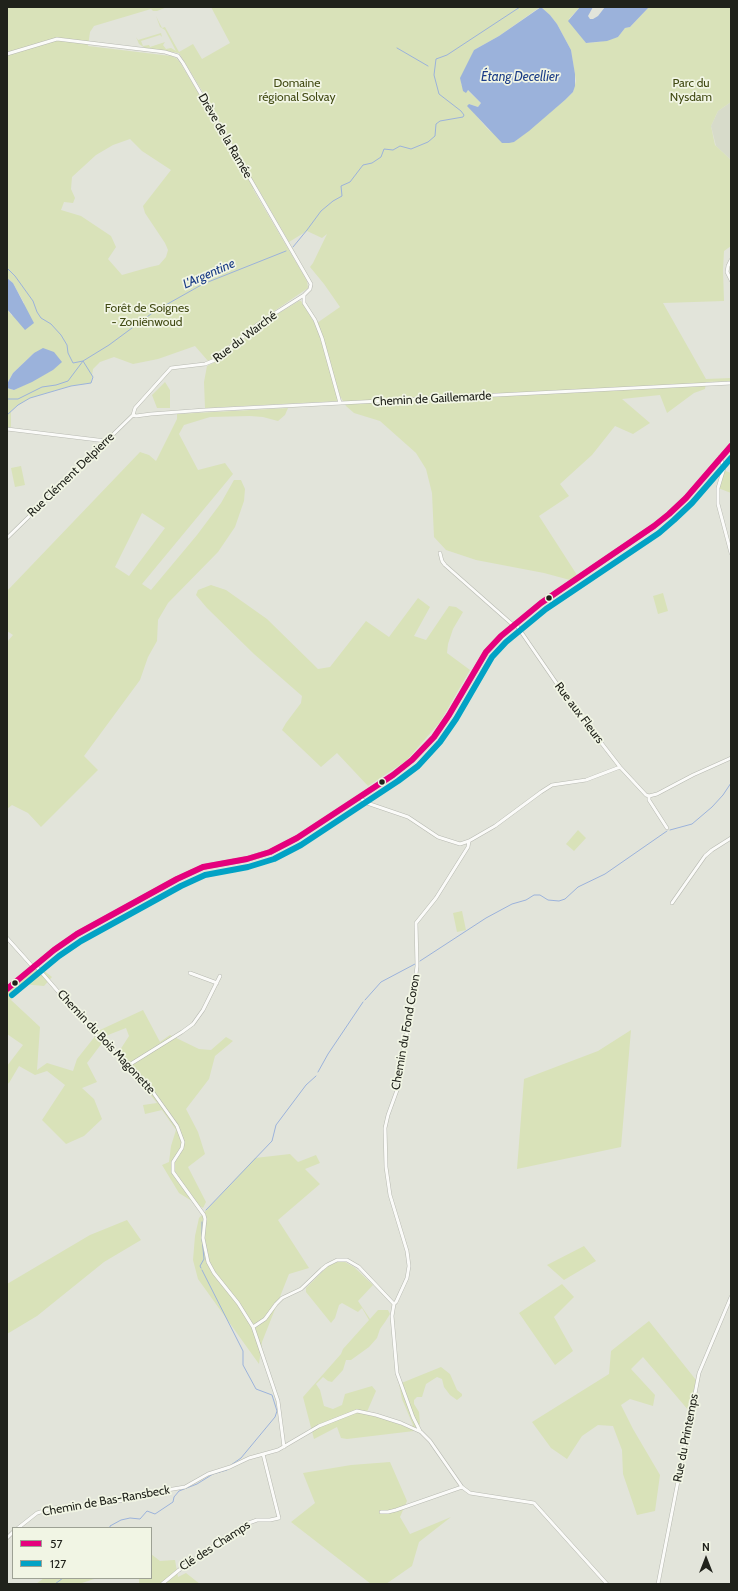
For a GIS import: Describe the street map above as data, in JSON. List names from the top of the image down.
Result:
{
  "streets": {
    "street": [
      "Drève de la Ramée",
      "Rue du Warché",
      "Chemin de Gaillemarde",
      "Rue Clément Delpierre",
      "Rue aux Fleurs",
      "Chemin du Fond Coron",
      "Chemin du Bois Magonette",
      "Rue du Printemps",
      "Chemin de Bas-Ransbeck",
      "Clé des Champs"
    ]
  },
  "crossings": [
    ["Drève de la Ramée", "Rue du Warché"],
    ["Rue du Warché", "Chemin de Gaillemarde"],
    ["Rue du Warché", "Rue Clément Delpierre"],
    ["Chemin de Gaillemarde", "Rue Clément Delpierre"],
    ["Chemin du Bois Magonette", "Chemin de Bas-Ransbeck"],
    ["Chemin de Bas-Ransbeck", "Clé des Champs"]
  ],
  "water": ["Étang Decellier", "L'Argentine"],
  "parks": ["Domaine régional Solvay", "Parc du Nysdam", "Forêt de Soignes - Zoniënwoud"],
  "lines": ["transit line 57", "transit line 127"],
  "legend": ["57", "127"],
  "north": "top"
}
